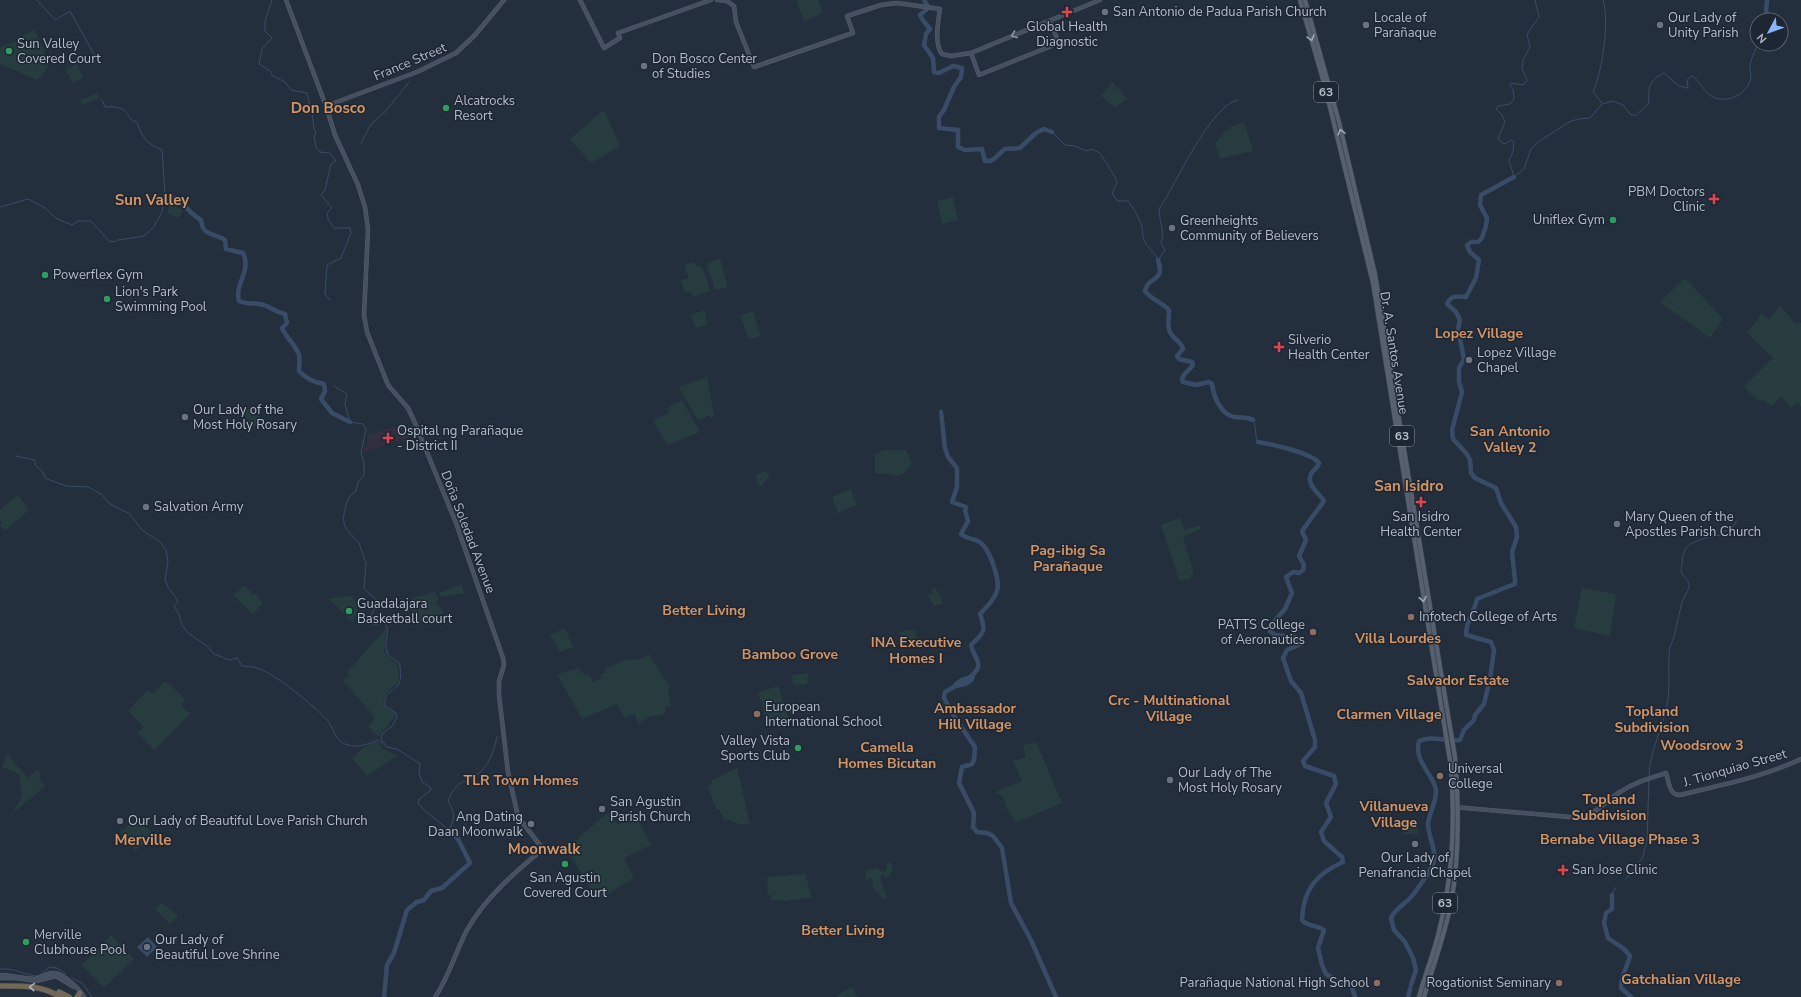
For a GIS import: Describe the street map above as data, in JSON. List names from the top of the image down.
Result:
{
  "streets": {
    "main road": [
      "France Street",
      "63",
      "Dr. A. Santos Avenue",
      "Doña Soledad Avenue",
      "J. Tionquiao Street"
    ]
  },
  "crossings": [
    ["France Street", "Doña Soledad Avenue"],
    ["Dr. A. Santos Avenue", "J. Tionquiao Street"]
  ],
  "districts": [
    "Don Bosco",
    "Sun Valley",
    "Lopez Village",
    "San Antonio Valley 2",
    "San Isidro",
    "Pag-ibig Sa Parañaque",
    "Better Living",
    "Villa Lourdes",
    "INA Executive Homes I",
    "Bamboo Grove",
    "Salvador Estate",
    "Crc - Multinational Village",
    "Ambassador Hill Village",
    "Topland Subdivision",
    "Clarmen Village",
    "Woodsrow 3",
    "Camella Homes Bicutan",
    "TLR Town Homes",
    "Topland Subdivision",
    "Villanueva Village",
    "Bernabe Village Phase 3",
    "Merville",
    "Moonwalk",
    "Better Living",
    "Gatchalian Village"
  ],
  "places": {
    "health": [
      "Global Health Diagnostic",
      "PBM Doctors Clinic",
      "Silverio Health Center",
      "Ospital ng Parañaque - District II",
      "San Isidro Health Center",
      "San Jose Clinic"
    ],
    "other": [
      "San Antonio de Padua Parish Church",
      "Locale of Parañaque",
      "Our Lady of Unity Parish",
      "Sun Valley Covered Court",
      "Don Bosco Center of Studies",
      "Alcatrocks Resort",
      "Uniflex Gym",
      "Greenheights Community of Believers",
      "Powerflex Gym",
      "Lion's Park Swimming Pool",
      "Lopez Village Chapel",
      "Our Lady of the Most Holy Rosary",
      "Salvation Army",
      "Mary Queen of the Apostles Parish Church",
      "Guadalajara Basketball court",
      "Infotech College of Arts",
      "PATTS College of Aeronautics",
      "European International School",
      "Valley Vista Sports Club",
      "Universal College",
      "Our Lady of The Most Holy Rosary",
      "San Agustin Parish Church",
      "Our Lady of Beautiful Love Parish Church",
      "Ang Dating Daan Moonwalk",
      "Our Lady of Penafrancia Chapel",
      "San Agustin Covered Court",
      "Merville Clubhouse Pool",
      "Our Lady of Beautiful Love Shrine",
      "Parañaque National High School",
      "Rogationist Seminary"
    ]
  },
  "north": "bottom left"
}
